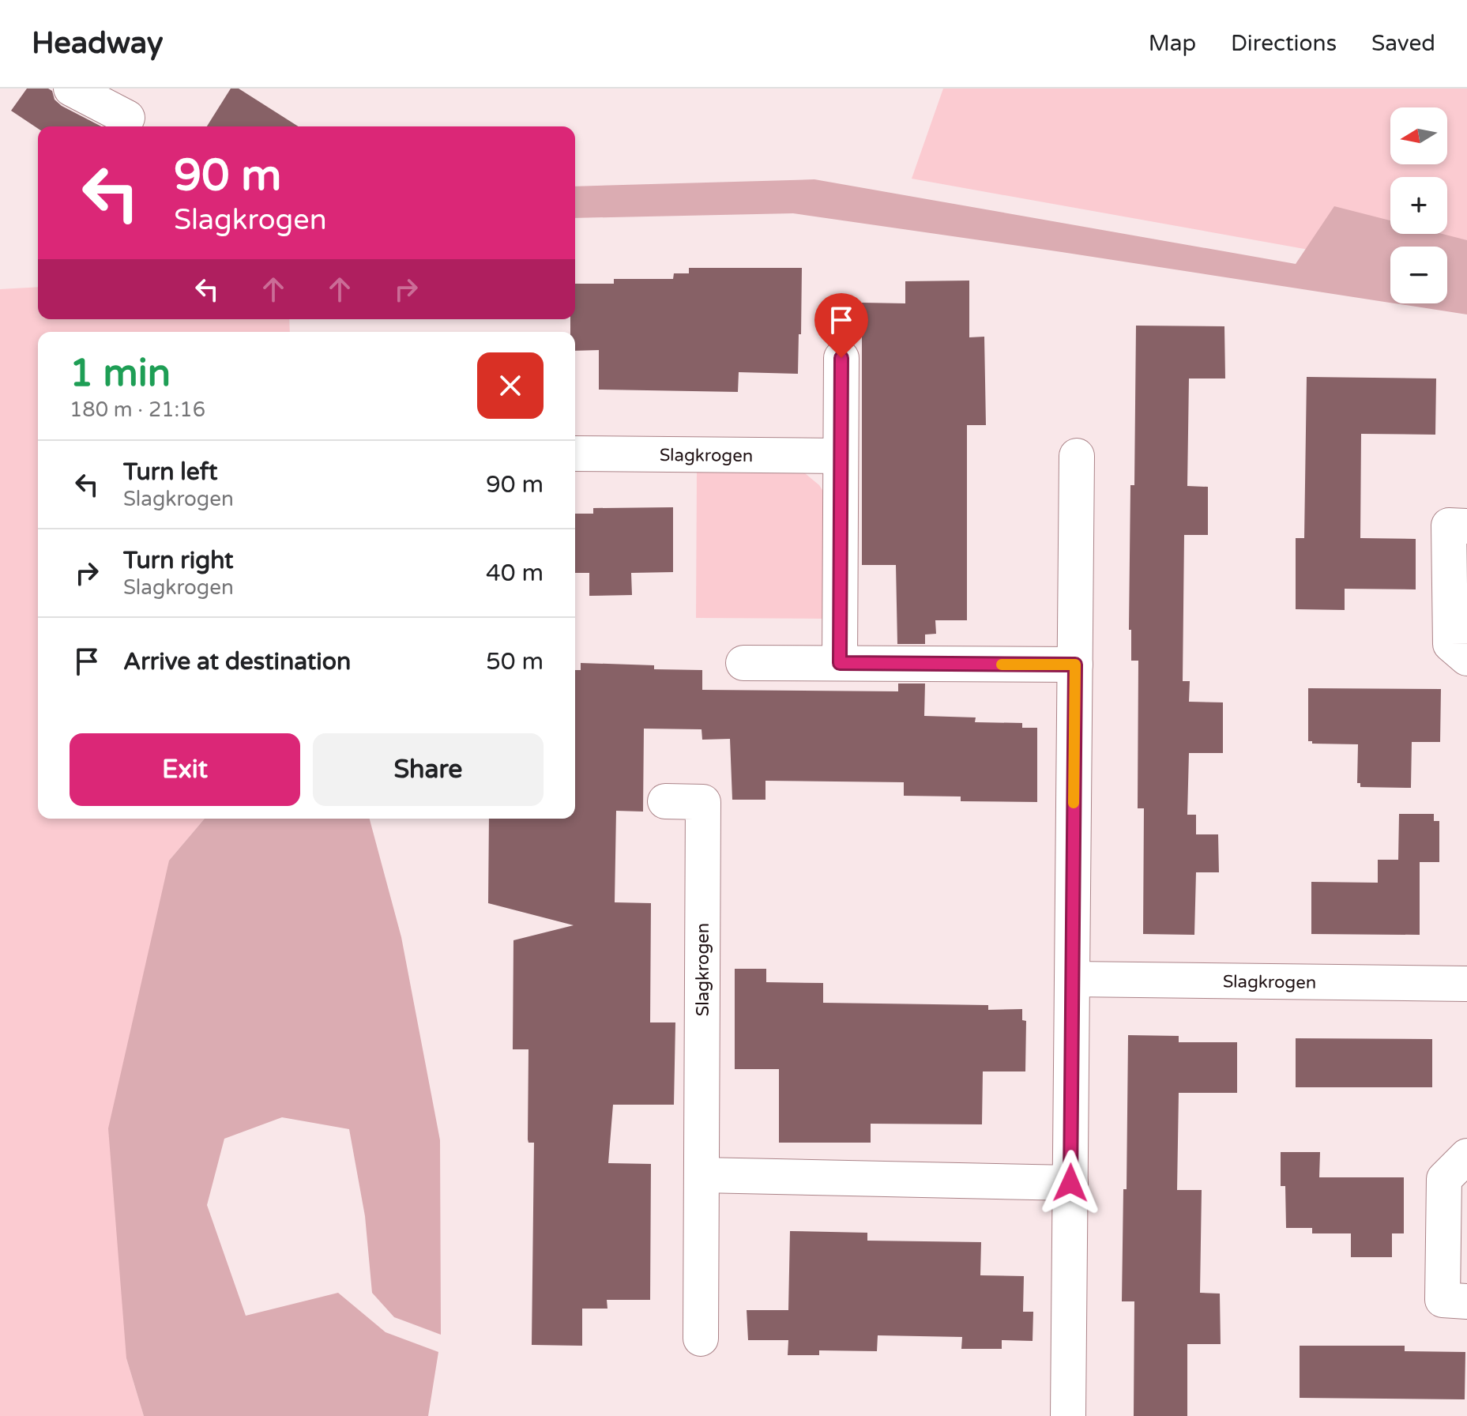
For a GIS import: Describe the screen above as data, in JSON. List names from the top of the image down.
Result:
{
  "streets": {
    "street": ["Slagkrogen"]
  },
  "north": "left",
  "page": {
    "header": "Headway",
    "nav": ["Map", "Directions", "Saved"],
    "map_buttons": ["+", "−"],
    "turn": ["90 m", "Slagkrogen"],
    "heading": ["1 min", "180 m · 21:16"],
    "list": [
      {
        "name": "Turn left",
        "note": "Slagkrogen",
        "value": "90 m"
      },
      {
        "name": "Turn right",
        "note": "Slagkrogen",
        "value": "40 m"
      },
      {
        "name": "Arrive at destination",
        "value": "50 m"
      }
    ],
    "buttons": ["Exit", "Share"]
  }
}
